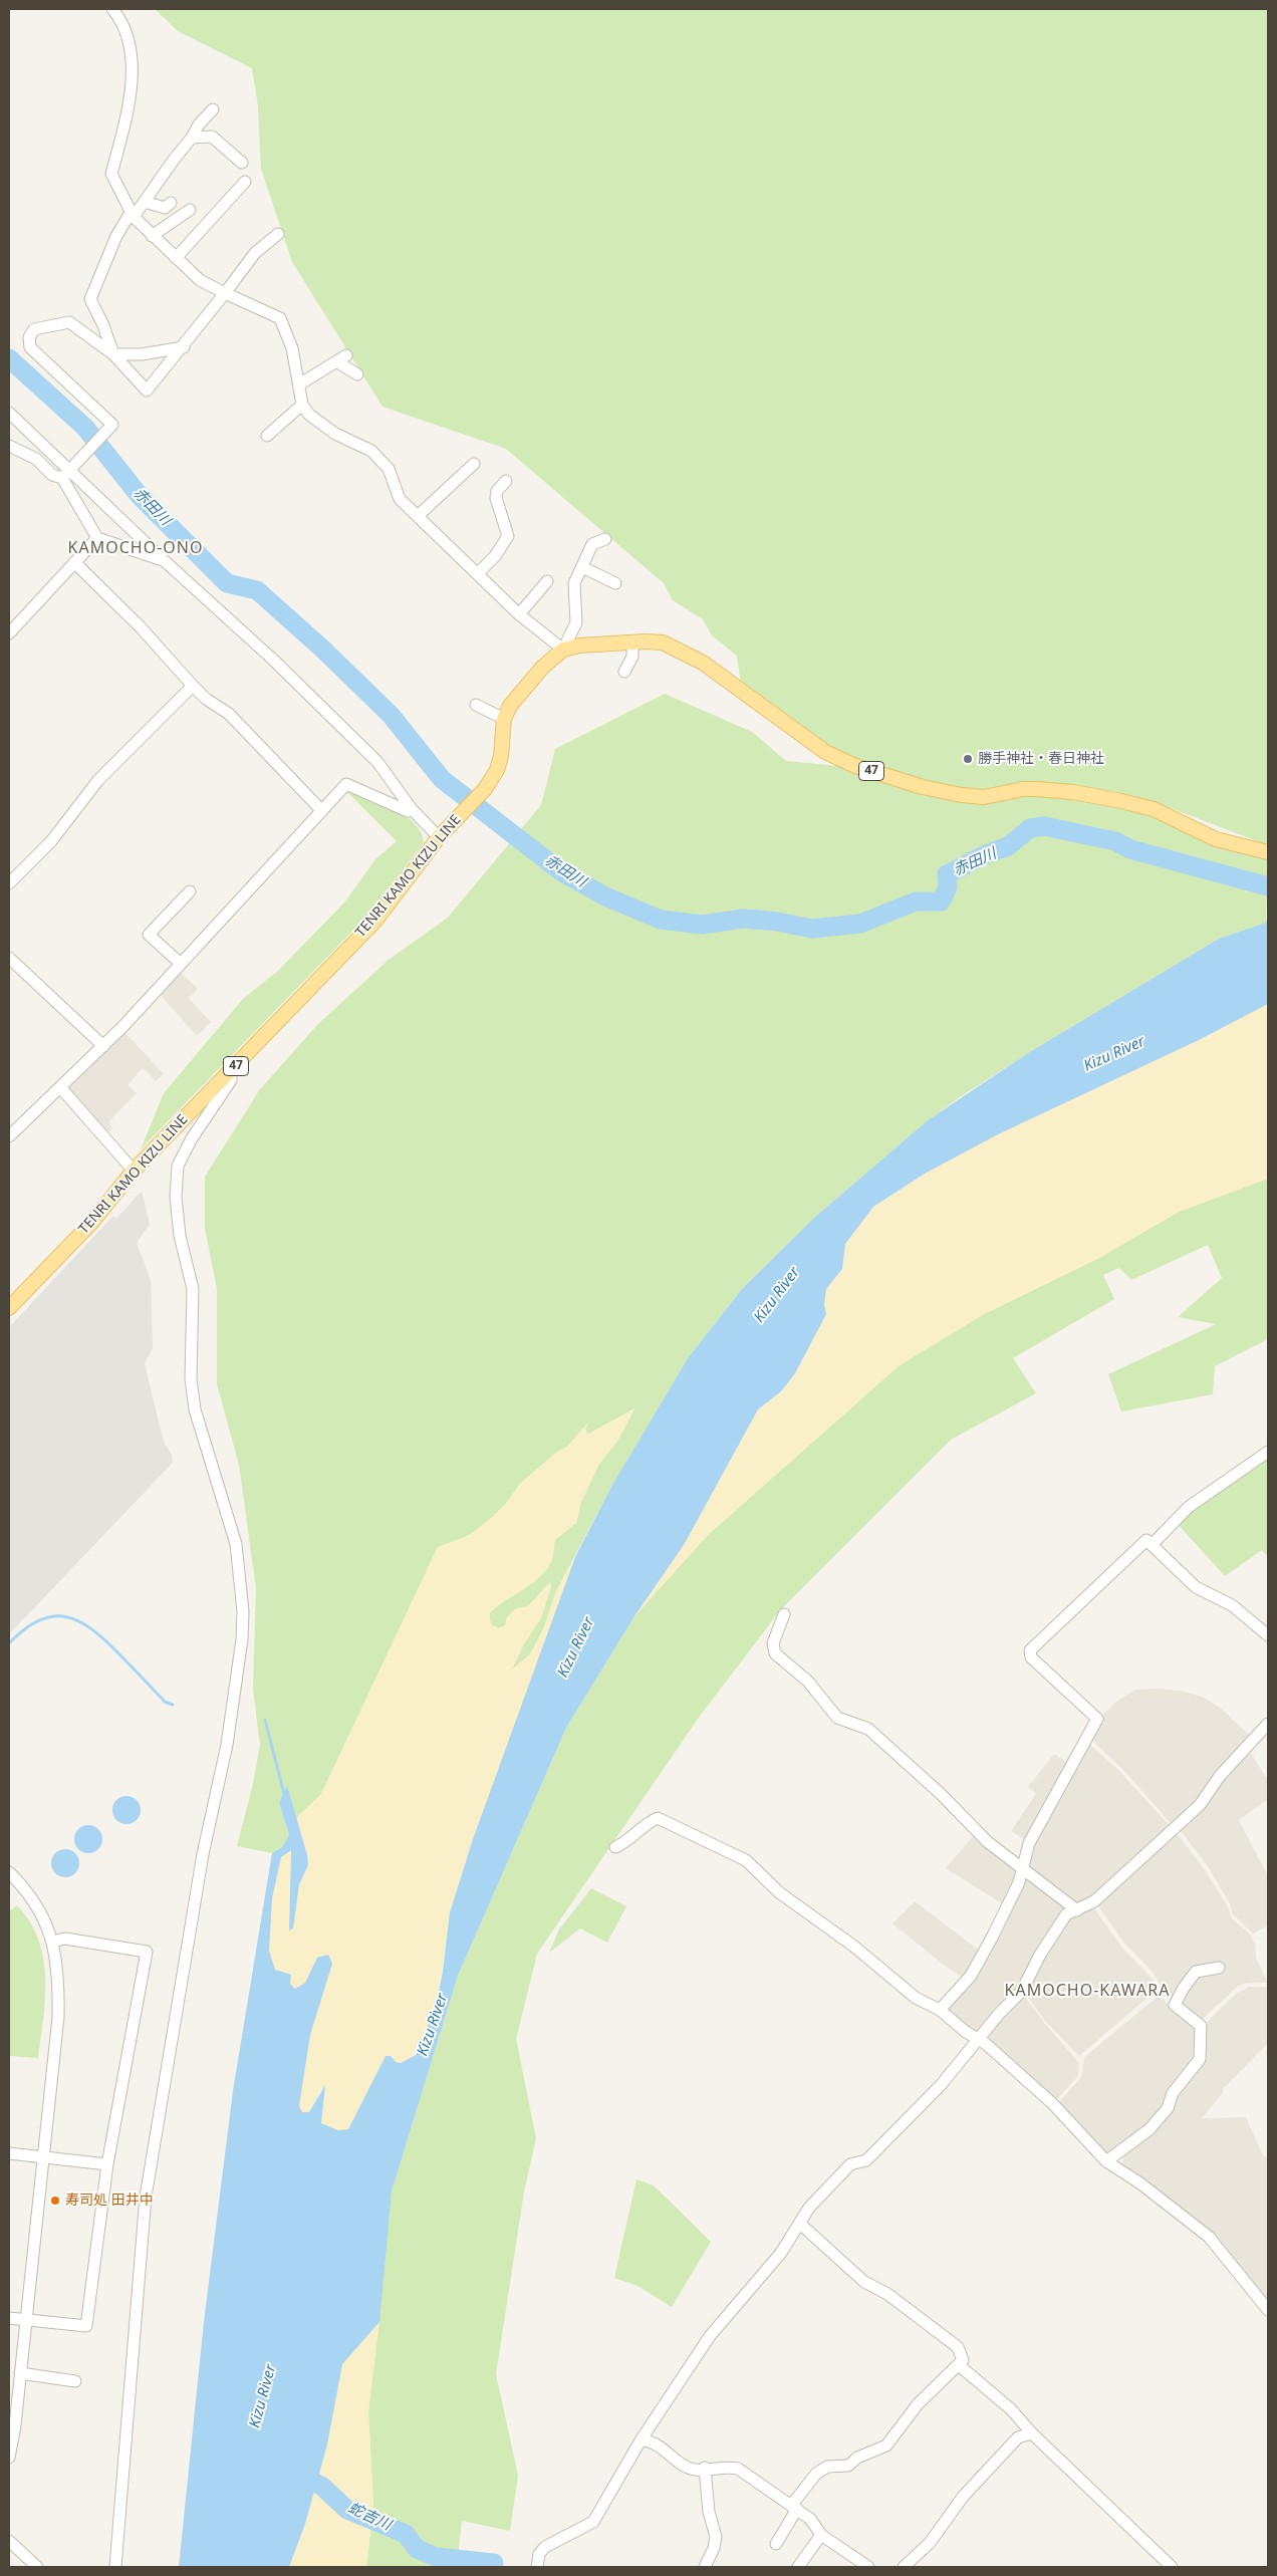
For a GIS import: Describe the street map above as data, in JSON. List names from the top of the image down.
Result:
{
  "streets": {
    "main road": ["47", "TENRI KAMO KIZU LINE"]
  },
  "districts": ["KAMOCHO-ONO", "KAMOCHO-KAWARA"],
  "water": ["赤田川", "Kizu River", "蛇吉川"],
  "places": ["勝手神社・春日神社", "寿司処 田井中"]
}
